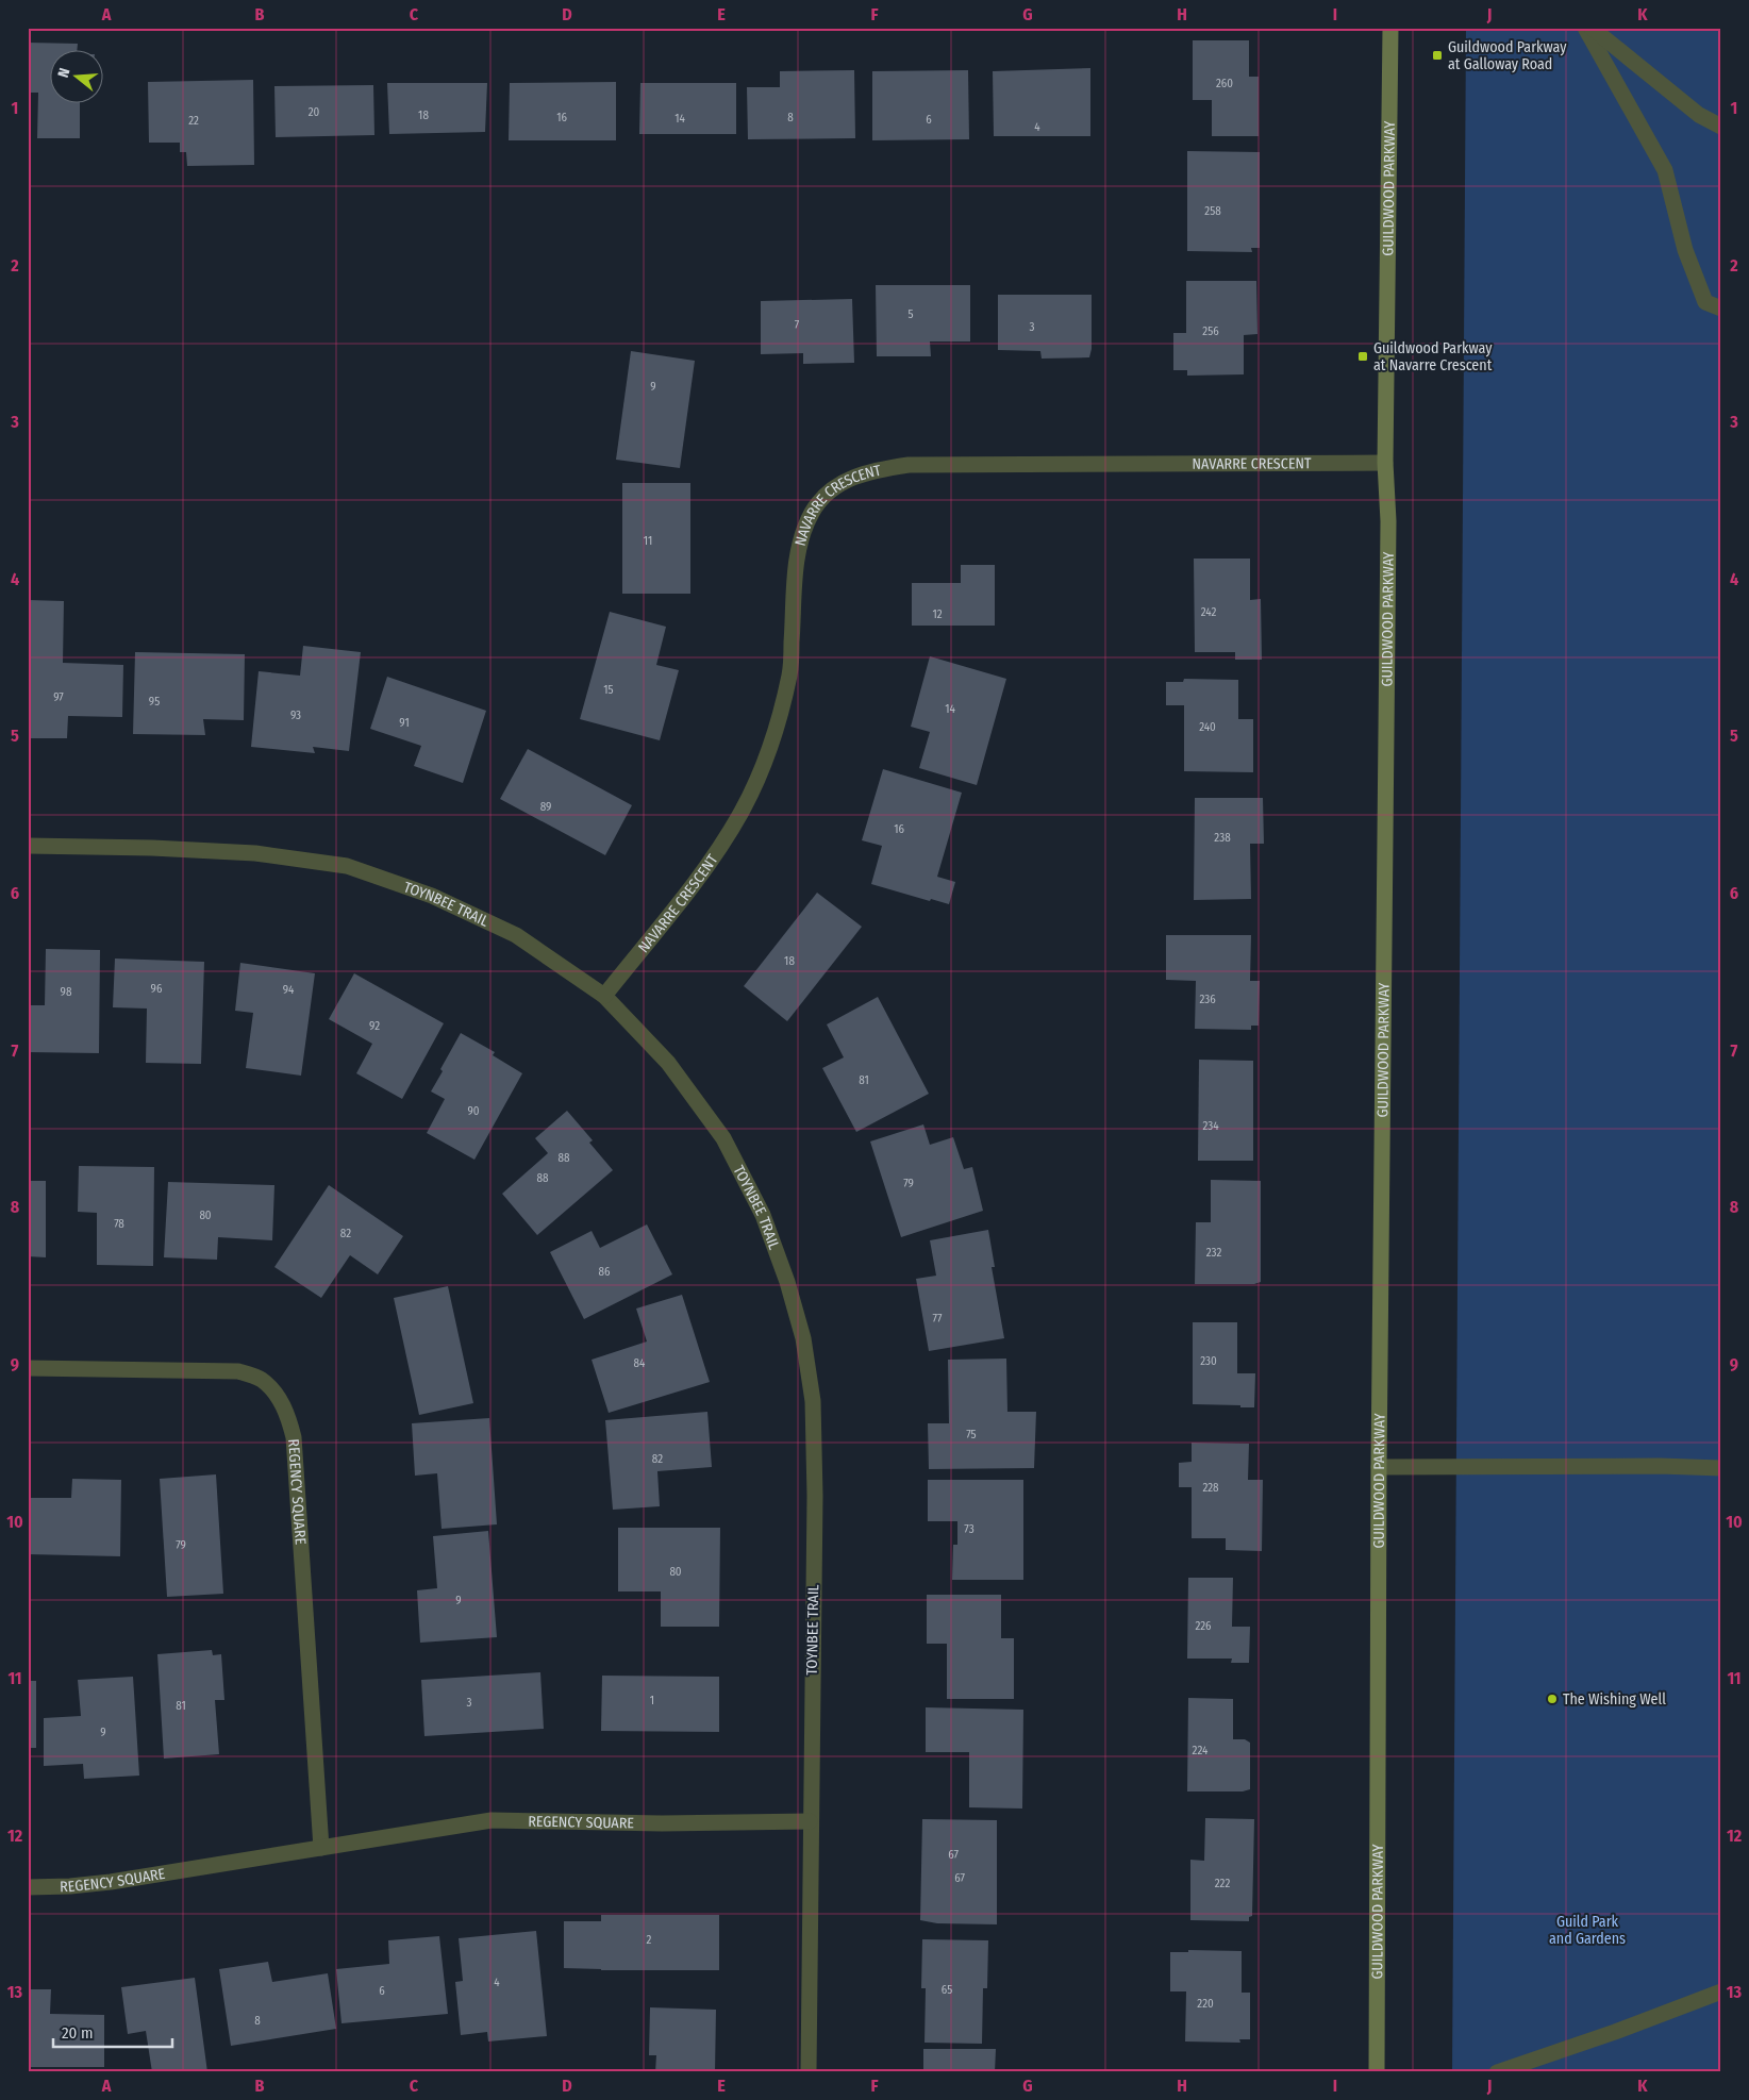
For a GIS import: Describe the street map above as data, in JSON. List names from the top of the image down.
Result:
{
  "streets": {
    "street": [
      "GUILDWOOD PARKWAY",
      "NAVARRE CRESCENT",
      "TOYNBEE TRAIL",
      "REGENCY SQUARE"
    ]
  },
  "crossings": [
    ["GUILDWOOD PARKWAY", "NAVARRE CRESCENT"],
    ["NAVARRE CRESCENT", "TOYNBEE TRAIL"],
    ["TOYNBEE TRAIL", "REGENCY SQUARE"]
  ],
  "parks": ["Guild Park and Gardens"],
  "places": {
    "transit": ["Guildwood Parkway at Galloway Road", "Guildwood Parkway at Navarre Crescent"],
    "other": ["The Wishing Well"]
  },
  "house_numbers": [
    "260",
    "20",
    "18",
    "16",
    "8",
    "14",
    "6",
    "22",
    "4",
    "258",
    "5",
    "7",
    "3",
    "256",
    "9",
    "11",
    "242",
    "12",
    "15",
    "97",
    "95",
    "14",
    "93",
    "91",
    "240",
    "89",
    "16",
    "238",
    "18",
    "96",
    "94",
    "98",
    "236",
    "92",
    "81",
    "90",
    "234",
    "88",
    "88",
    "79",
    "80",
    "78",
    "82",
    "232",
    "86",
    "77",
    "230",
    "84",
    "75",
    "82",
    "228",
    "73",
    "79",
    "80",
    "9",
    "226",
    "1",
    "3",
    "81",
    "9",
    "224",
    "67",
    "67",
    "222",
    "2",
    "4",
    "65",
    "6",
    "220",
    "8"
  ],
  "scale_bar": "20 m",
  "north": "left",
  "grid": {
    "columns": [
      "A",
      "B",
      "C",
      "D",
      "E",
      "F",
      "G",
      "H",
      "I",
      "J",
      "K"
    ],
    "rows": [
      "1",
      "2",
      "3",
      "4",
      "5",
      "6",
      "7",
      "8",
      "9",
      "10",
      "11",
      "12",
      "13"
    ]
  }
}
